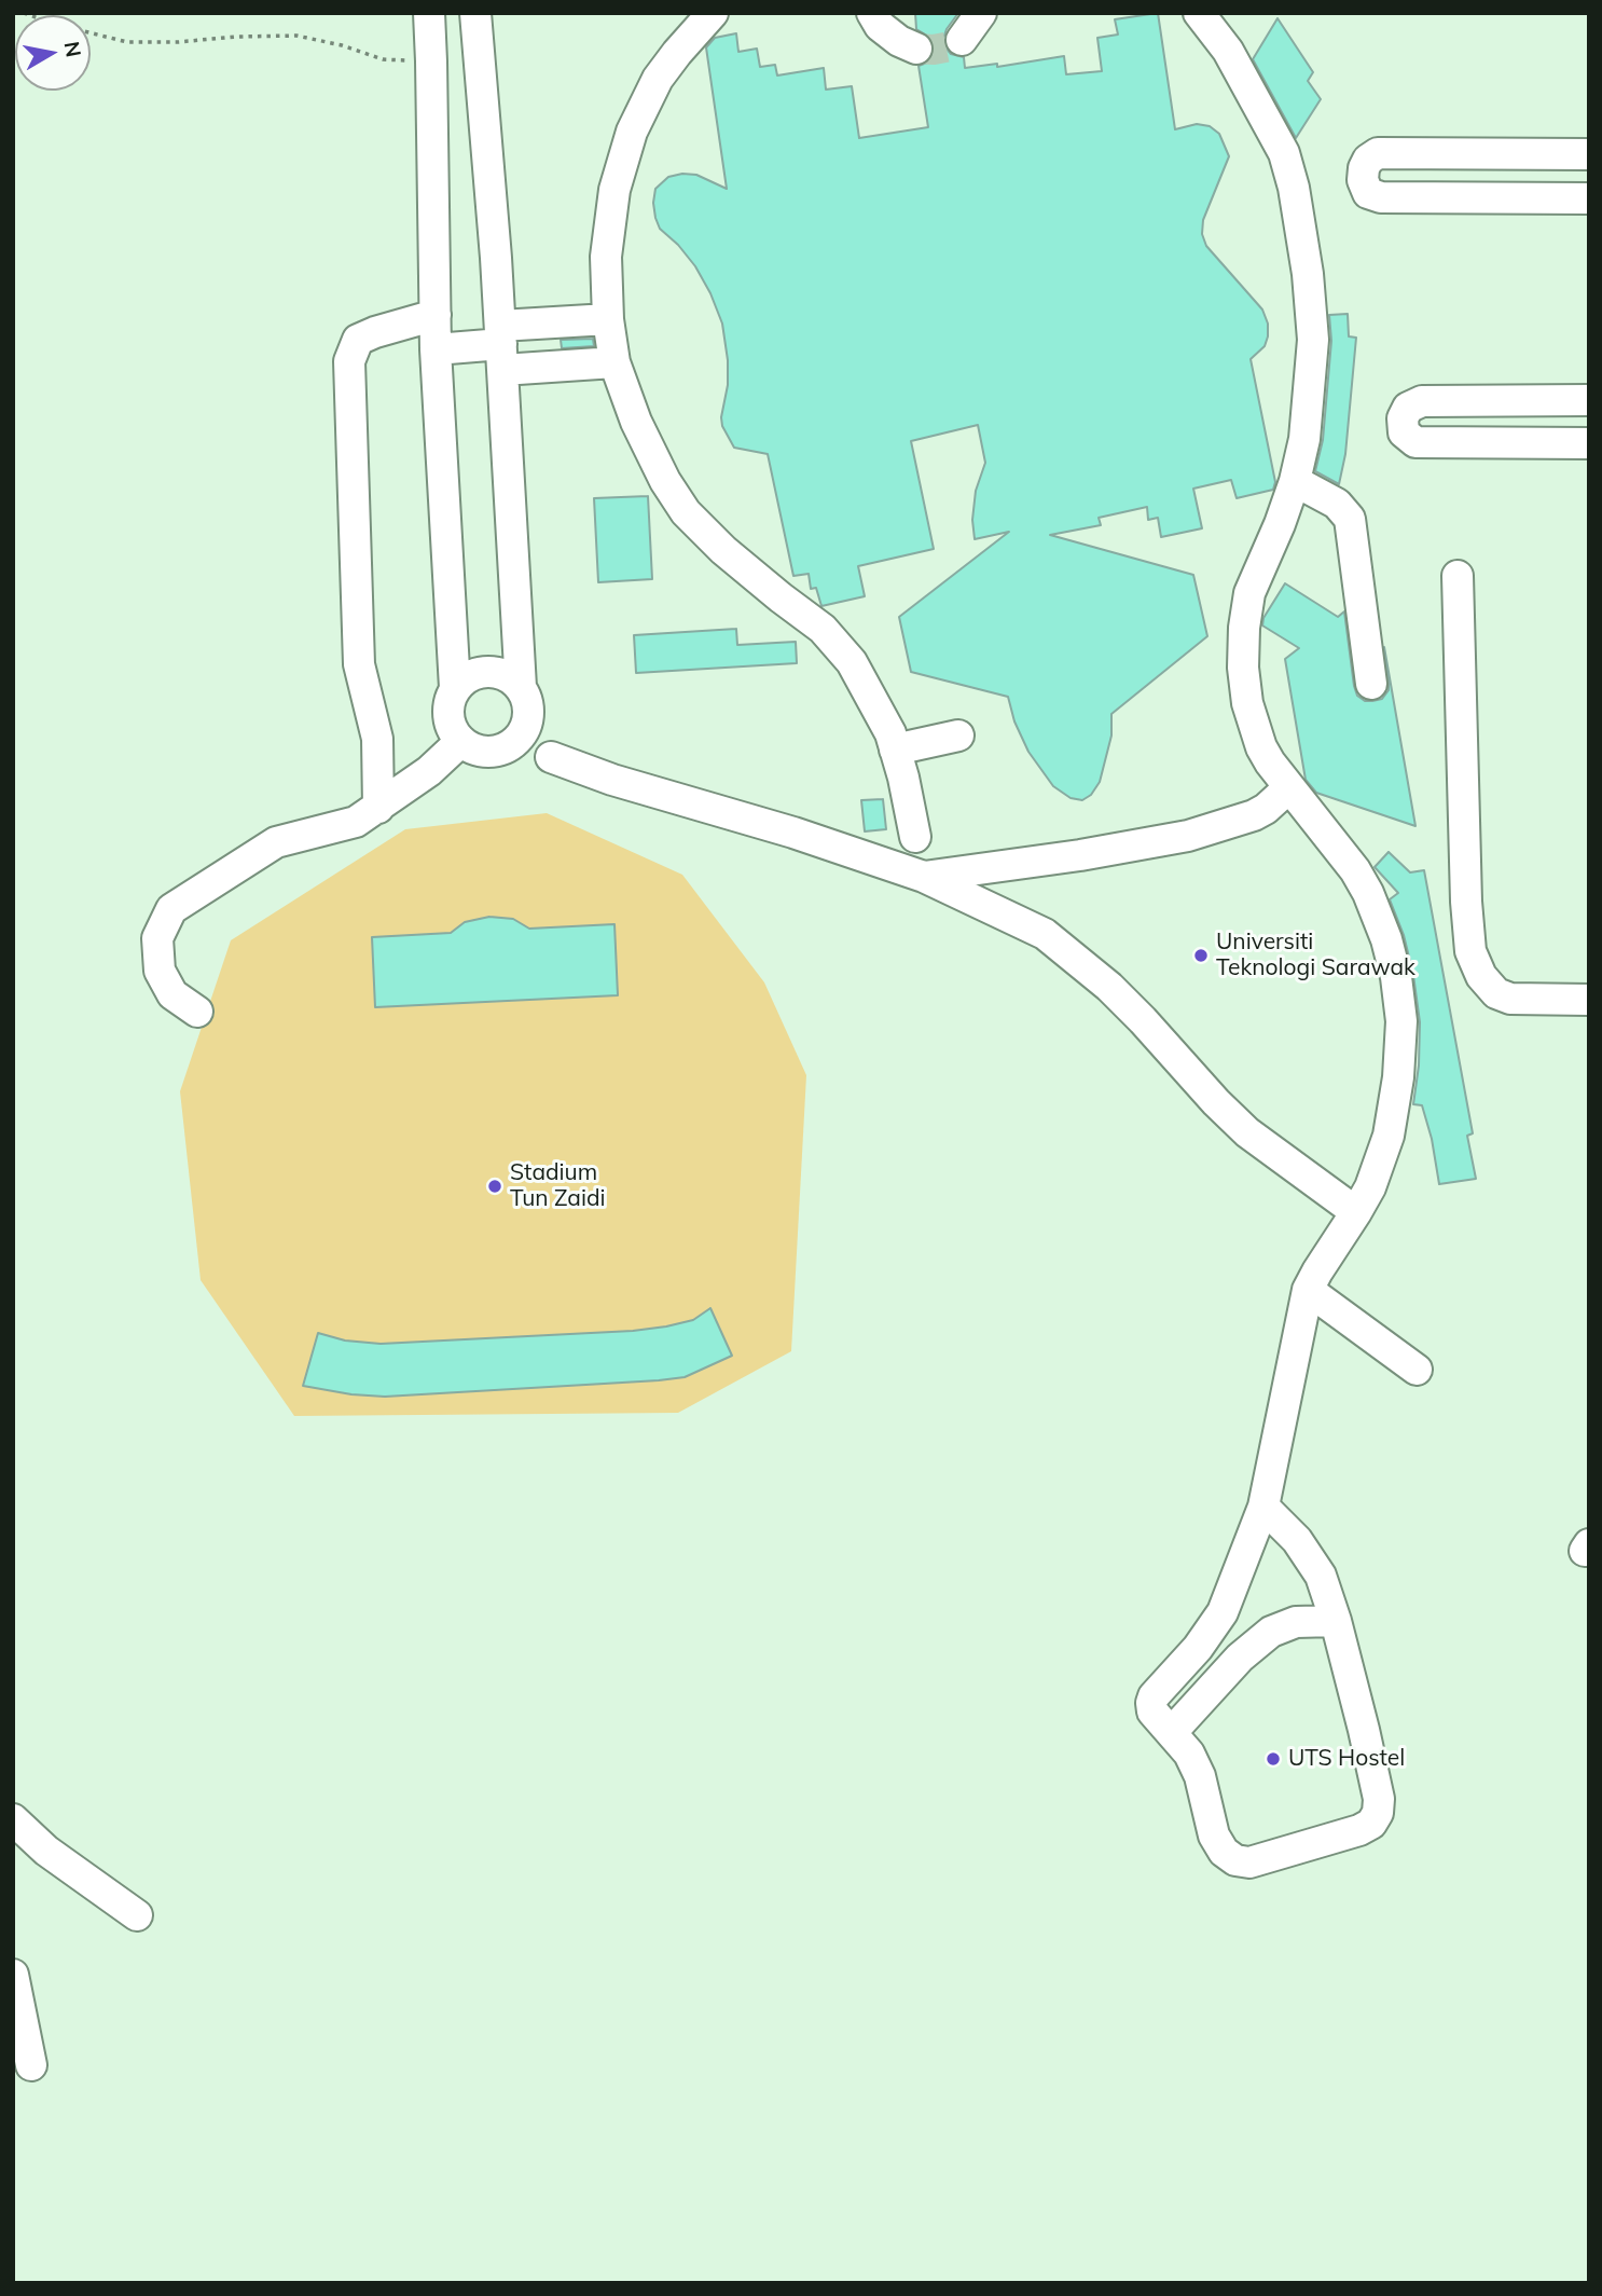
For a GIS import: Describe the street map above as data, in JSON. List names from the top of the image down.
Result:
{
  "places": ["Universiti Teknologi Sarawak", "Stadium Tun Zaidi", "UTS Hostel"],
  "north": "right"
}
